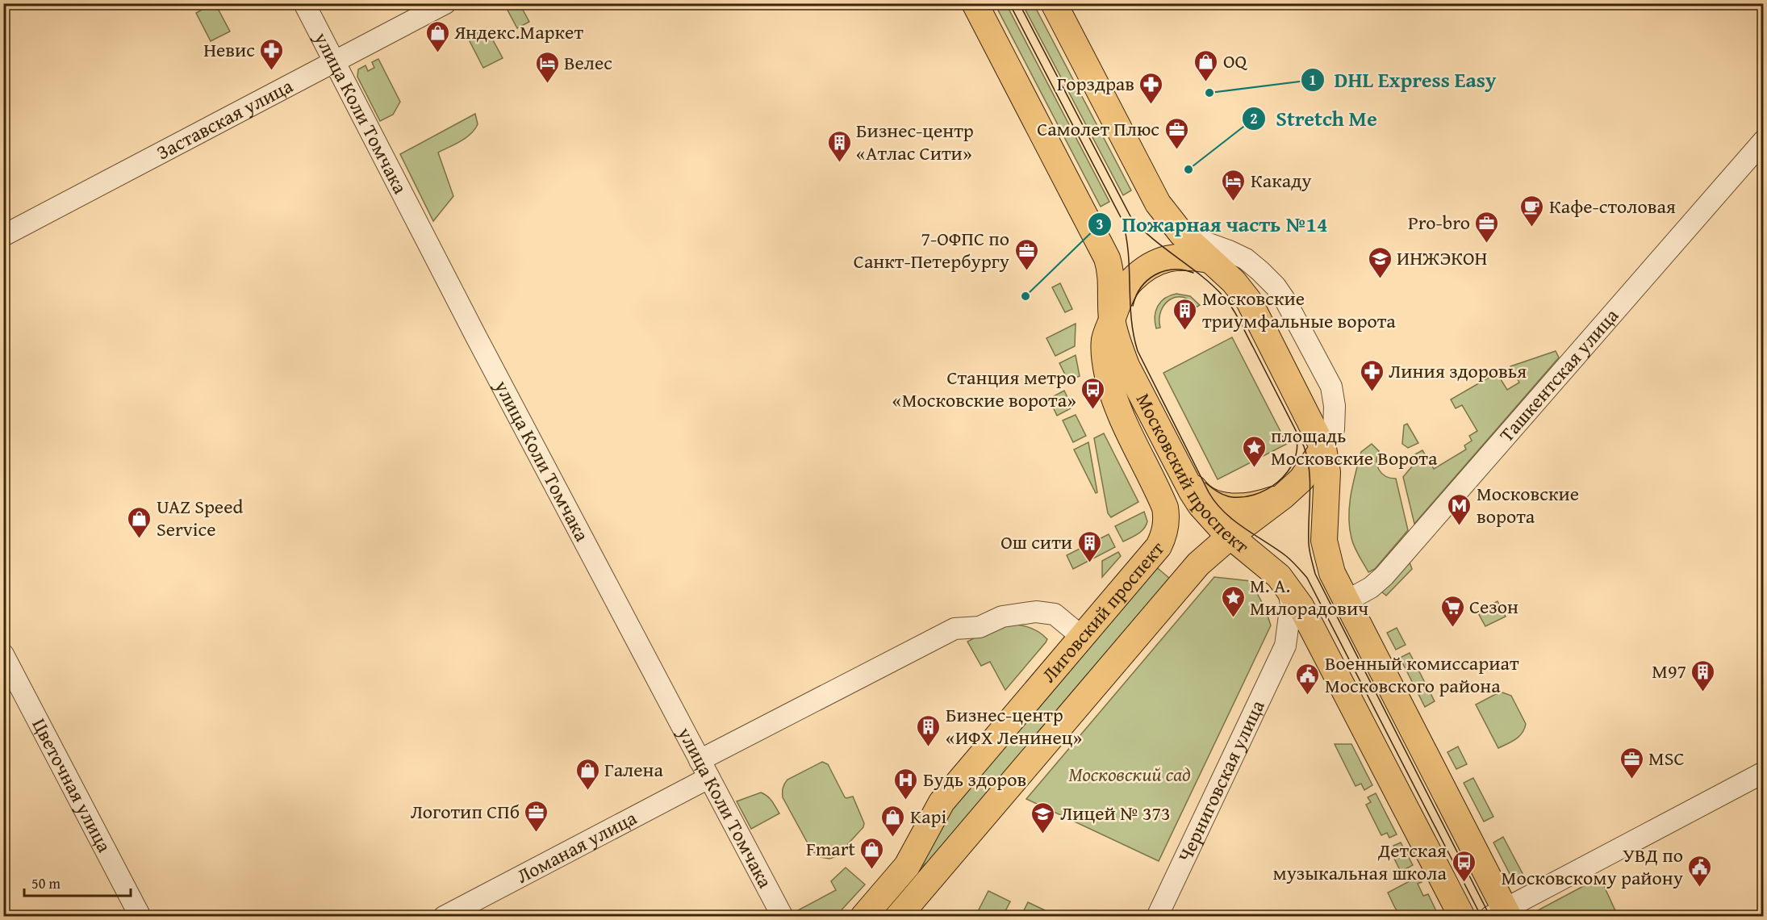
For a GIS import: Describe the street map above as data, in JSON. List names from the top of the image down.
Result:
{
  "streets": {
    "main road": ["Московский проспект", "Лиговский проспект"],
    "street": [
      "улица Коли Томчака",
      "Заставская улица",
      "Ташкентская улица",
      "Черниговская улица",
      "Цветочная улица",
      "Ломаная улица"
    ]
  },
  "crossings": [
    ["улица Коли Томчака", "Заставская улица"],
    ["улица Коли Томчака", "Ломаная улица"],
    ["Московский проспект", "Лиговский проспект"],
    ["Московский проспект", "Черниговская улица"],
    ["Лиговский проспект", "Ломаная улица"]
  ],
  "parks": ["Московский сад"],
  "places": {
    "shop": [
      "Яндекс.Маркет",
      "OQ",
      "UAZ Speed Service",
      "Галена",
      "Kapi",
      "Fmart"
    ],
    "pharmacy": ["Невис", "Горздрав", "Линия здоровья"],
    "hotel": ["Велес", "Какаду"],
    "other": ["DHL Express Easy", "Stretch Me", "Пожарная часть №14"],
    "office": [
      "Самолет Плюс",
      "Pro-bro",
      "7-ОФПС по Санкт-Петербургу",
      "MSC",
      "Логотип СПб"
    ],
    "building": [
      "Бизнес-центр «Атлас Сити»",
      "Московские триумфальные ворота",
      "Ош сити",
      "M97",
      "Бизнес-центр «ИФХ Ленинец»"
    ],
    "cafe": ["Кафе-столовая"],
    "school or university": ["ИНЖЭКОН", "Лицей № 373"],
    "bus stop": ["Станция метро «Московские ворота»", "Детская музыкальная школа"],
    "place": ["площадь Московские Ворота", "М. А. Милорадович"],
    "metro station": ["Московские ворота"],
    "supermarket": ["Сезон"],
    "public building": ["Военный комиссариат Московского района", "УВД по Московскому району"],
    "hospital": ["Будь здоров"]
  },
  "scale_bar": "50 m"
}
